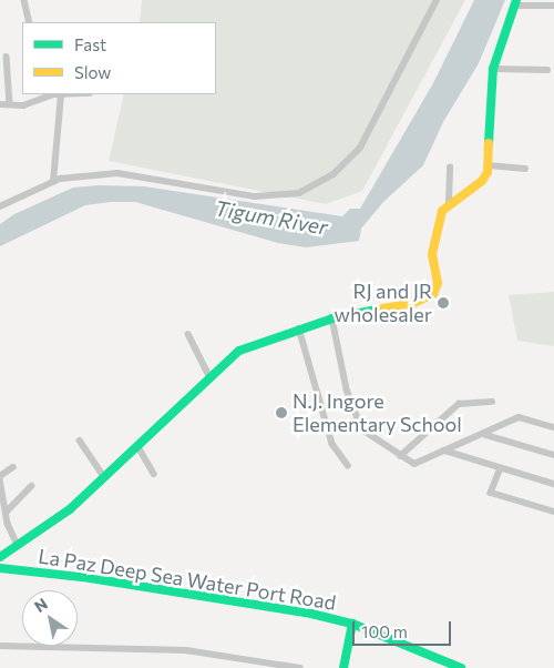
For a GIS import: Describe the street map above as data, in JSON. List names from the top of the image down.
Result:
{
  "streets": {
    "street": ["La Paz Deep Sea Water Port Road"]
  },
  "water": ["Tigum River"],
  "places": ["RJ and JR wholesaler", "N.J. Ingore Elementary School"],
  "legend": ["Fast", "Slow"],
  "scale_bar": "100 m",
  "north": "top left"
}
